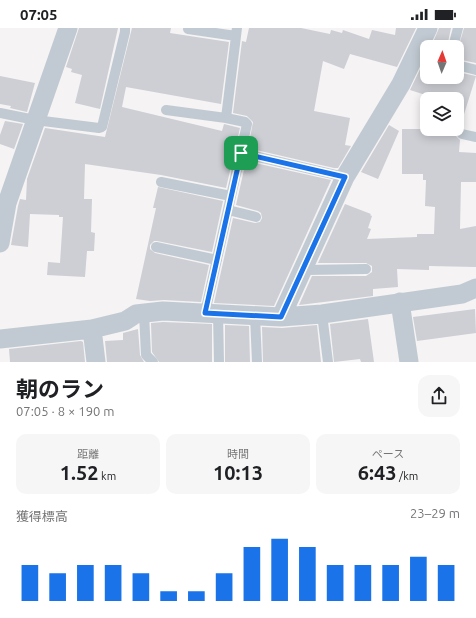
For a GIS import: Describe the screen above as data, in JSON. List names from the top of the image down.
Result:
{
  "north": "top",
  "page": {
    "status": "07:05",
    "heading": ["朝のラン", "07:05 · 8 × 190 m"],
    "stats": [
      ["距離", "1.52 km"],
      ["時間", "10:13"],
      ["ペース", "6:43 /km"]
    ],
    "chart": ["獲得標高", "23–29 m"]
  }
}
